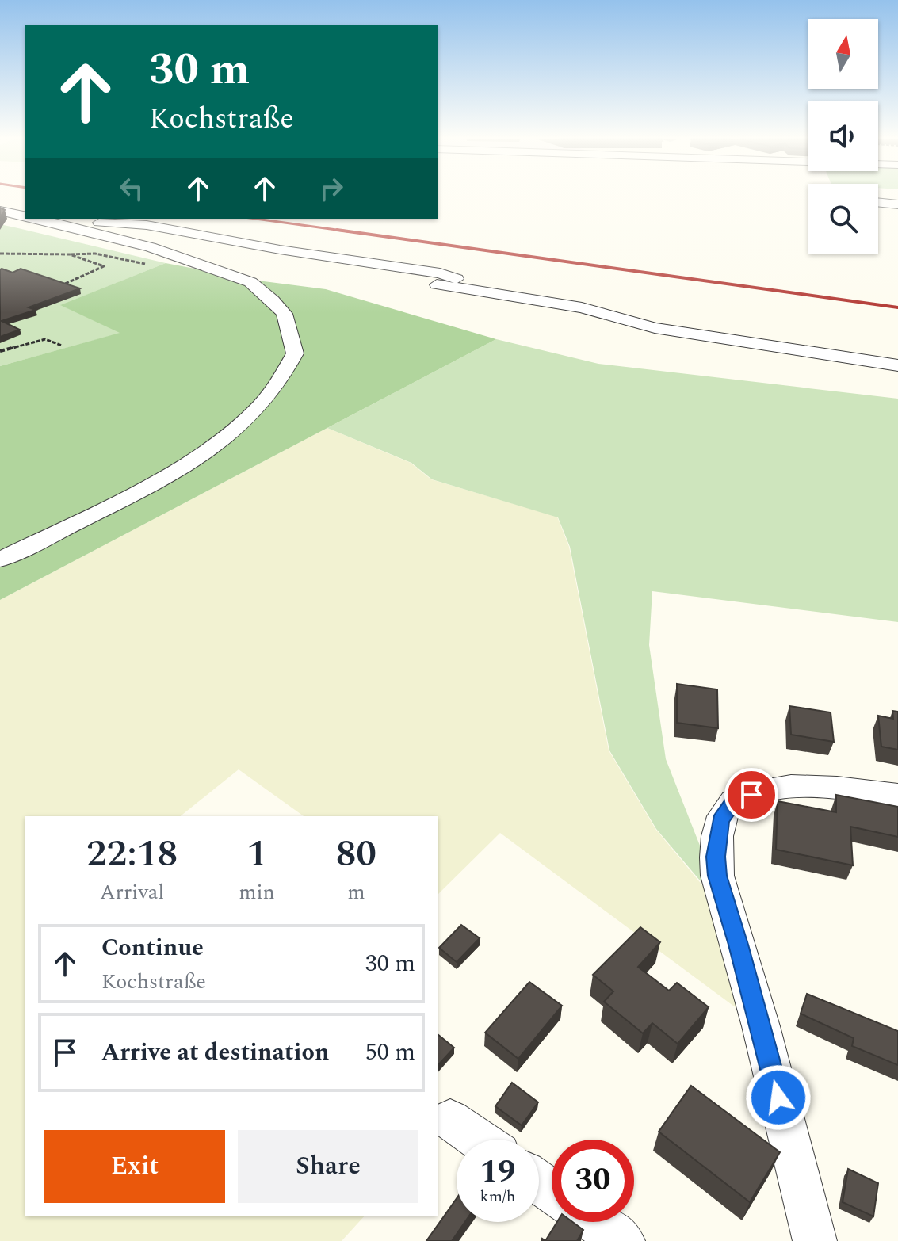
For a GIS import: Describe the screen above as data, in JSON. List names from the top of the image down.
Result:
{
  "north": "top",
  "page": {
    "turn": ["30 m", "Kochstraße"],
    "eta": [
      "22:18",
      "Arrival",
      "1",
      "min",
      "80",
      "m"
    ],
    "list": [
      {
        "name": "Continue",
        "note": "Kochstraße",
        "value": "30 m"
      },
      {
        "name": "Arrive at destination",
        "value": "50 m"
      }
    ],
    "buttons": ["Exit", "Share"],
    "speed": "19 km/h",
    "limit": "30"
  }
}
